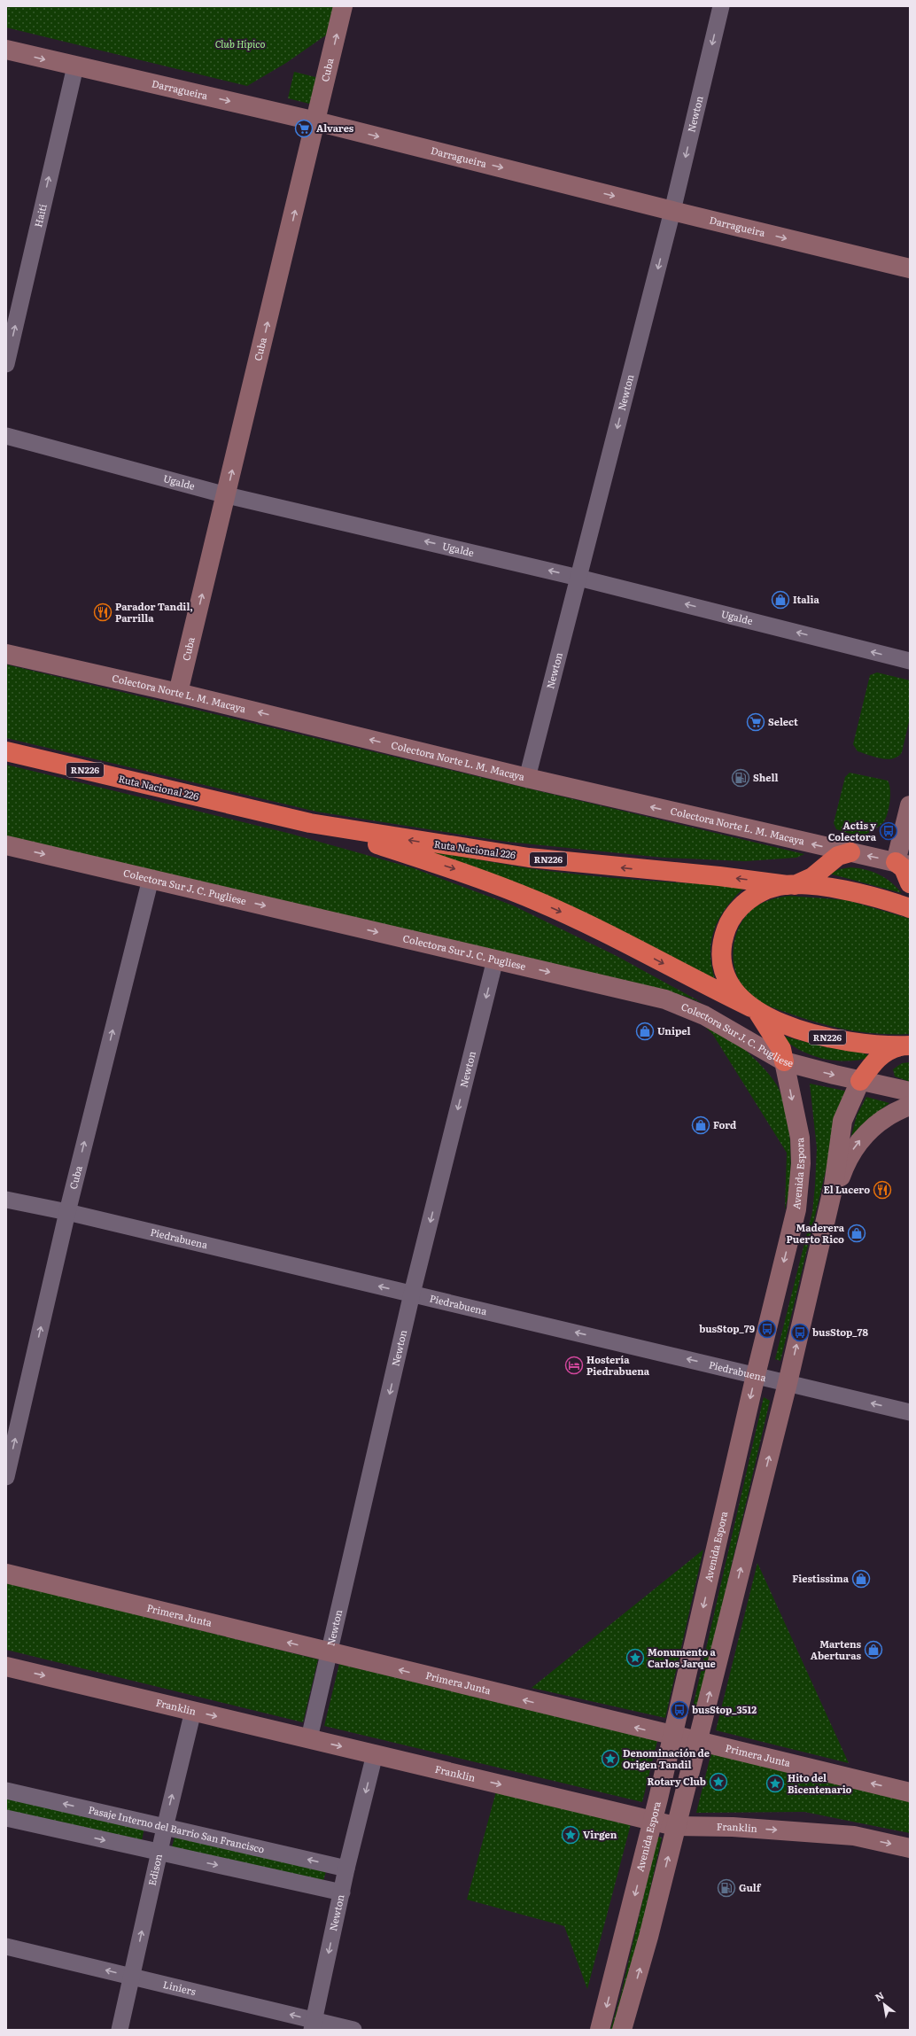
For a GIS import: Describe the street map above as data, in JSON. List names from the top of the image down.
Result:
{
  "streets": {
    "highway": ["RN226", "Ruta Nacional 226"],
    "main road": [
      "Cuba",
      "Darragueira",
      "Colectora Norte L. M. Macaya",
      "Colectora Sur J. C. Pugliese",
      "Avenida Espora",
      "Primera Junta",
      "Franklin"
    ],
    "street": [
      "Newton",
      "Haití",
      "Ugalde",
      "Piedrabuena",
      "Pasaje Interno del Barrio San Francisco",
      "Edison",
      "Liniers"
    ]
  },
  "crossings": [
    ["Cuba", "Darragueira"],
    ["Cuba", "Ugalde"],
    ["Cuba", "Colectora Norte L. M. Macaya"],
    ["Cuba", "Colectora Sur J. C. Pugliese"],
    ["Cuba", "Piedrabuena"],
    ["Darragueira", "Newton"],
    ["Darragueira", "Haití"],
    ["Newton", "Ugalde"],
    ["Newton", "Colectora Norte L. M. Macaya"],
    ["Newton", "Colectora Sur J. C. Pugliese"],
    ["Newton", "Piedrabuena"],
    ["Newton", "Primera Junta"],
    ["Newton", "Franklin"],
    ["Newton", "Pasaje Interno del Barrio San Francisco"],
    ["Newton", "Liniers"],
    ["Colectora Sur J. C. Pugliese", "Avenida Espora"],
    ["Avenida Espora", "Piedrabuena"],
    ["Avenida Espora", "Primera Junta"],
    ["Avenida Espora", "Franklin"],
    ["Franklin", "Edison"],
    ["Pasaje Interno del Barrio San Francisco", "Edison"],
    ["Edison", "Liniers"]
  ],
  "one_way": [
    "Cuba",
    "Darragueira",
    "Newton",
    "Haití",
    "Ugalde",
    "Colectora Norte L. M. Macaya",
    "Colectora Sur J. C. Pugliese",
    "Piedrabuena",
    "Primera Junta",
    "Franklin",
    "Edison"
  ],
  "parks": ["Club Hípico"],
  "places": {
    "supermarket": ["Alvares", "Select"],
    "shop": [
      "Italia",
      "Unipel",
      "Ford",
      "Maderera Puerto Rico",
      "Fiestissima",
      "Martens Aberturas"
    ],
    "restaurant": ["Parador Tandil, Parrilla", "El Lucero"],
    "fuel station": ["Shell", "Gulf"],
    "bus stop": [
      "Actis y Colectora",
      "busStop_79",
      "busStop_78",
      "busStop_3512"
    ],
    "hotel": ["Hostería Piedrabuena"],
    "place": [
      "Monumento a Carlos Jarque",
      "Denominación de Origen Tandil",
      "Rotary Club",
      "Hito del Bicentenario",
      "Virgen"
    ]
  },
  "north": "top left"
}
